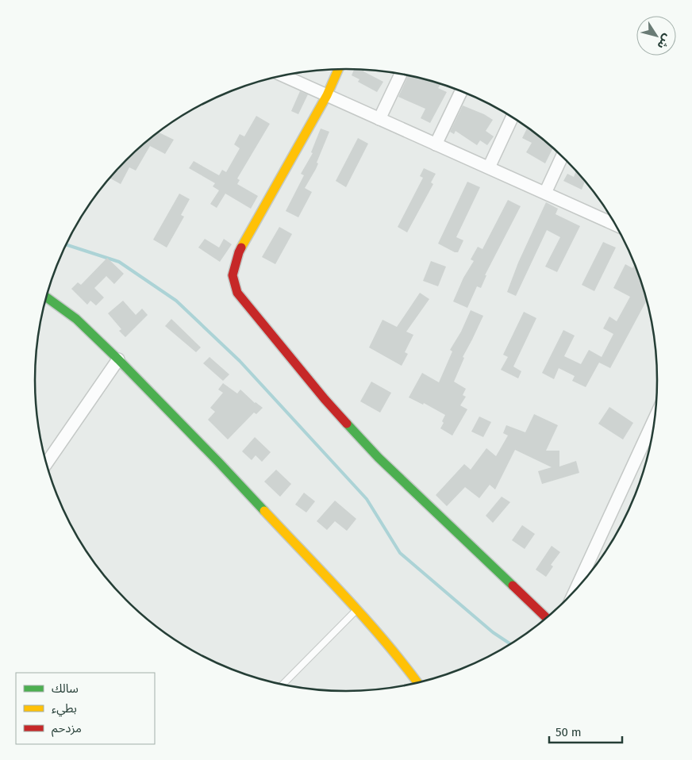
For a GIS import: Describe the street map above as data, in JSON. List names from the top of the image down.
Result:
{
  "legend": ["سالك", "بطيء", "مزدحم"],
  "scale_bar": "50 m",
  "north": "bottom right"
}
